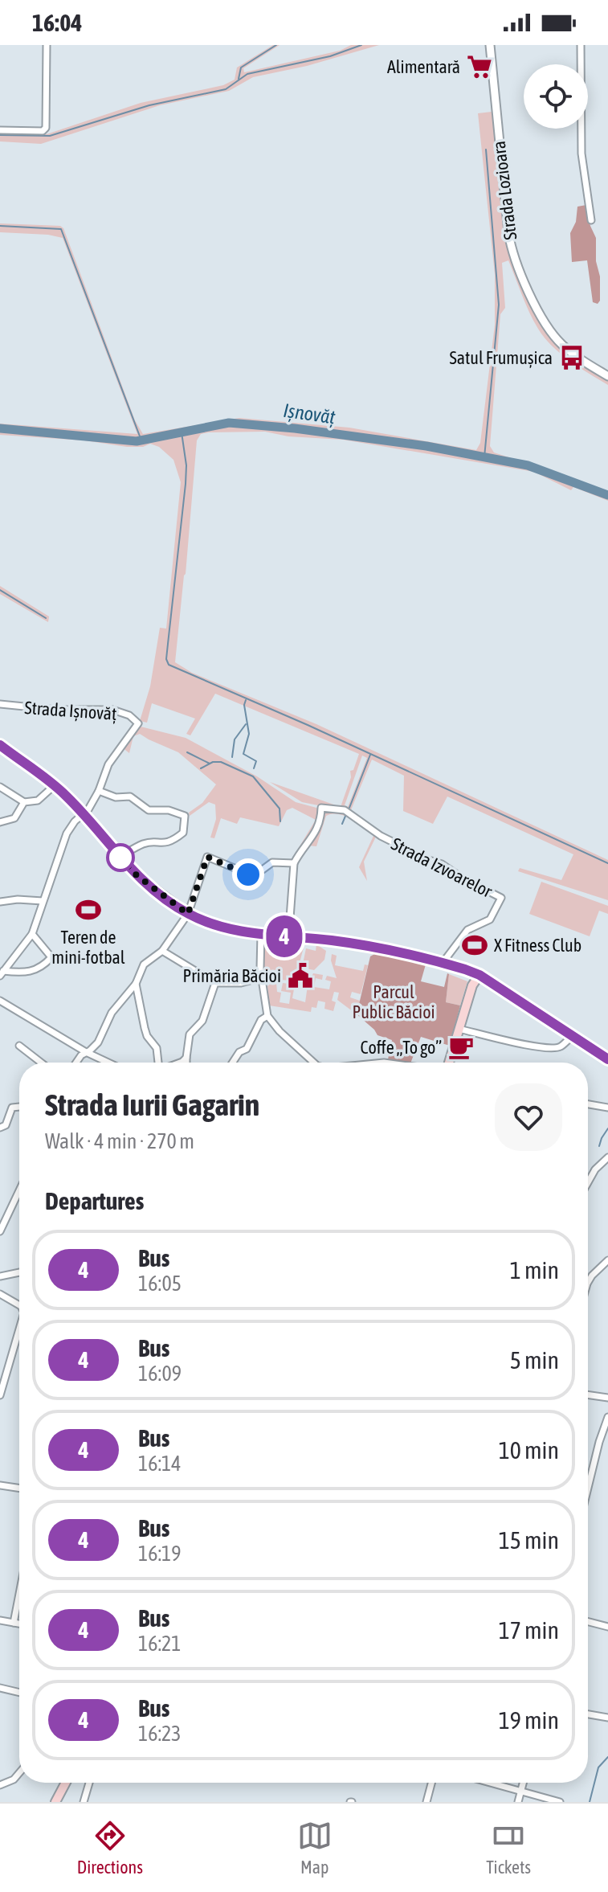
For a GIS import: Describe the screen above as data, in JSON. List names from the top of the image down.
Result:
{
  "streets": {
    "street": ["Strada Lozioara", "Strada Ișnovăț", "Strada Izvoarelor"]
  },
  "water": ["Ișnovăț"],
  "parks": ["Parcul Public Băcioi"],
  "places": {
    "supermarket": ["Alimentară"],
    "bus stop": ["Satul Frumușica"],
    "sports": ["Teren de mini-fotbal", "X Fitness Club"],
    "public building": ["Primăria Băcioi"],
    "cafe": ["Coffe „To go”"]
  },
  "lines": ["bus line 4"],
  "page": {
    "status": "16:04",
    "on_map": "4",
    "heading": [
      ["Strada Iurii Gagarin", "Walk · 4 min · 270 m"],
      "Departures"
    ],
    "list": [
      {
        "mark": "4",
        "name": "Bus",
        "note": "16:05",
        "value": "1 min"
      },
      {
        "mark": "4",
        "name": "Bus",
        "note": "16:09",
        "value": "5 min"
      },
      {
        "mark": "4",
        "name": "Bus",
        "note": "16:14",
        "value": "10 min"
      },
      {
        "mark": "4",
        "name": "Bus",
        "note": "16:19",
        "value": "15 min"
      },
      {
        "mark": "4",
        "name": "Bus",
        "note": "16:21",
        "value": "17 min"
      },
      {
        "mark": "4",
        "name": "Bus",
        "note": "16:23",
        "value": "19 min"
      }
    ],
    "tabs": ["Directions", "Map", "Tickets"]
  }
}
